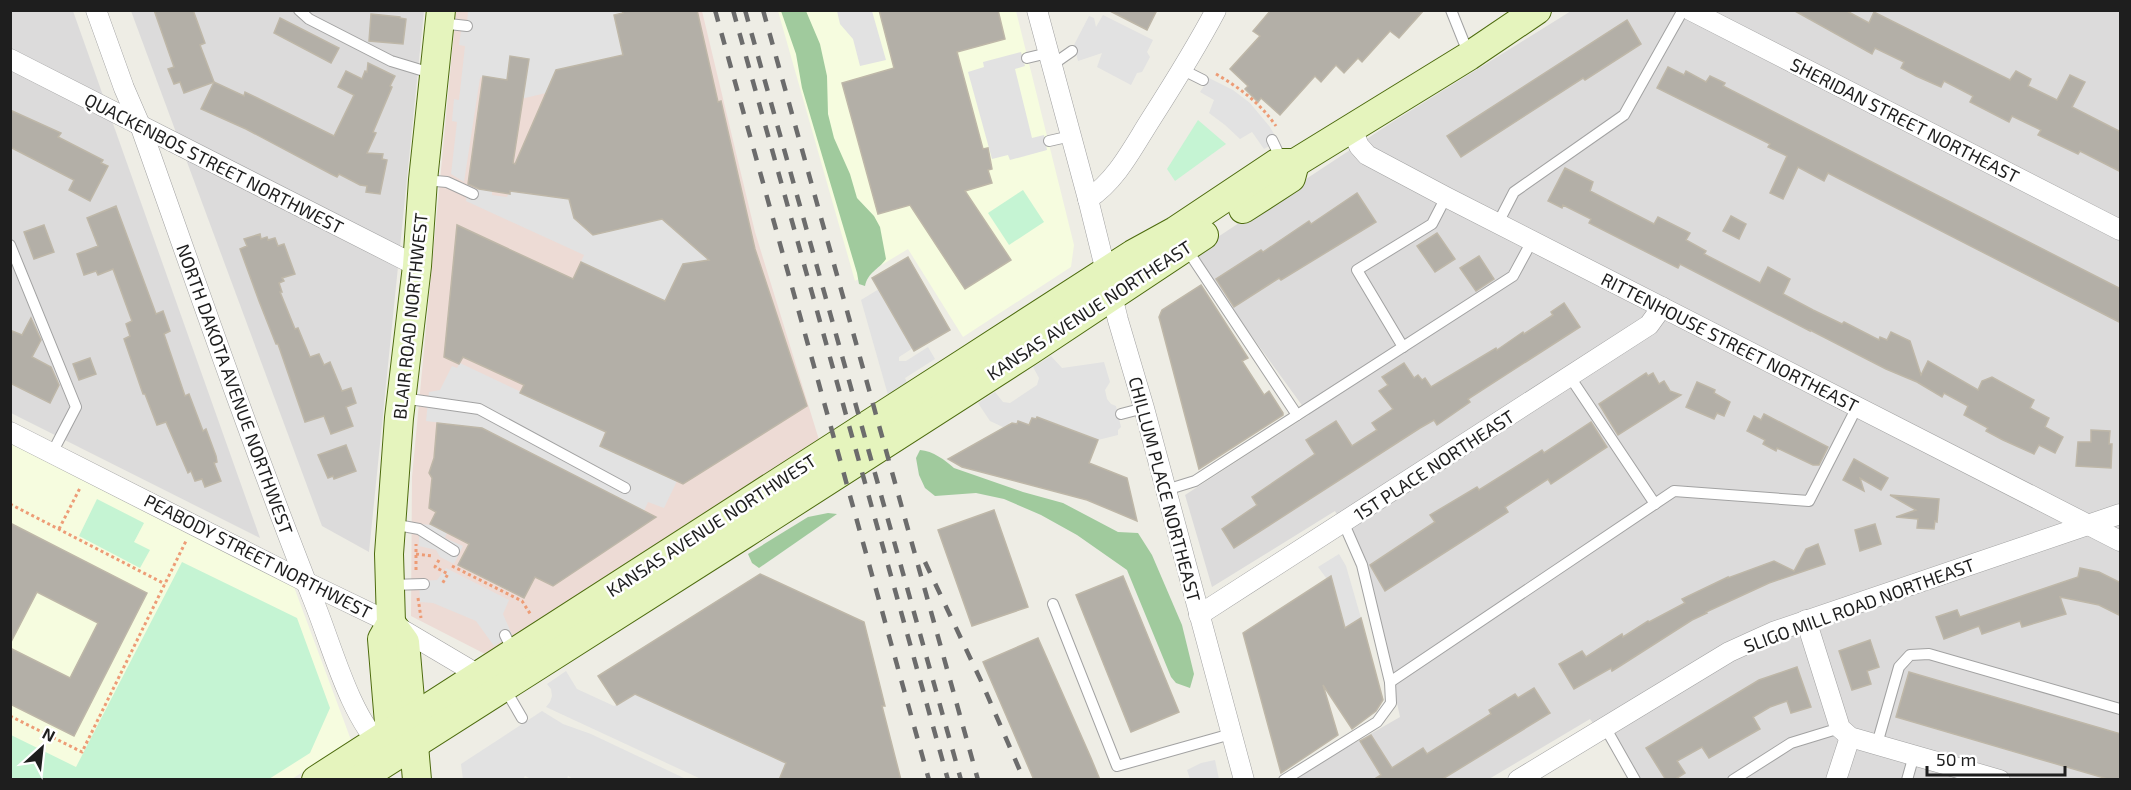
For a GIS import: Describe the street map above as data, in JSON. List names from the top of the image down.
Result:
{
  "streets": {
    "street": [
      "SHERIDAN STREET NORTHEAST",
      "QUACKENBOS STREET NORTHWEST",
      "KANSAS AVENUE NORTHEAST",
      "BLAIR ROAD NORTHWEST",
      "RITTENHOUSE STREET NORTHEAST",
      "NORTH DAKOTA AVENUE NORTHWEST",
      "1ST PLACE NORTHEAST",
      "CHILLUM PLACE NORTHEAST",
      "KANSAS AVENUE NORTHWEST",
      "PEABODY STREET NORTHWEST",
      "SLIGO MILL ROAD NORTHEAST"
    ]
  },
  "crossings": [
    ["QUACKENBOS STREET NORTHWEST", "BLAIR ROAD NORTHWEST"],
    ["QUACKENBOS STREET NORTHWEST", "NORTH DAKOTA AVENUE NORTHWEST"],
    ["KANSAS AVENUE NORTHEAST", "RITTENHOUSE STREET NORTHEAST"],
    ["KANSAS AVENUE NORTHEAST", "CHILLUM PLACE NORTHEAST"],
    ["KANSAS AVENUE NORTHEAST", "KANSAS AVENUE NORTHWEST"],
    ["BLAIR ROAD NORTHWEST", "NORTH DAKOTA AVENUE NORTHWEST"],
    ["BLAIR ROAD NORTHWEST", "KANSAS AVENUE NORTHWEST"],
    ["BLAIR ROAD NORTHWEST", "PEABODY STREET NORTHWEST"],
    ["RITTENHOUSE STREET NORTHEAST", "1ST PLACE NORTHEAST"],
    ["RITTENHOUSE STREET NORTHEAST", "SLIGO MILL ROAD NORTHEAST"],
    ["NORTH DAKOTA AVENUE NORTHWEST", "KANSAS AVENUE NORTHWEST"],
    ["NORTH DAKOTA AVENUE NORTHWEST", "PEABODY STREET NORTHWEST"],
    ["1ST PLACE NORTHEAST", "CHILLUM PLACE NORTHEAST"],
    ["CHILLUM PLACE NORTHEAST", "KANSAS AVENUE NORTHWEST"],
    ["KANSAS AVENUE NORTHWEST", "PEABODY STREET NORTHWEST"]
  ],
  "scale_bar": "50 m",
  "north": "top right"
}
